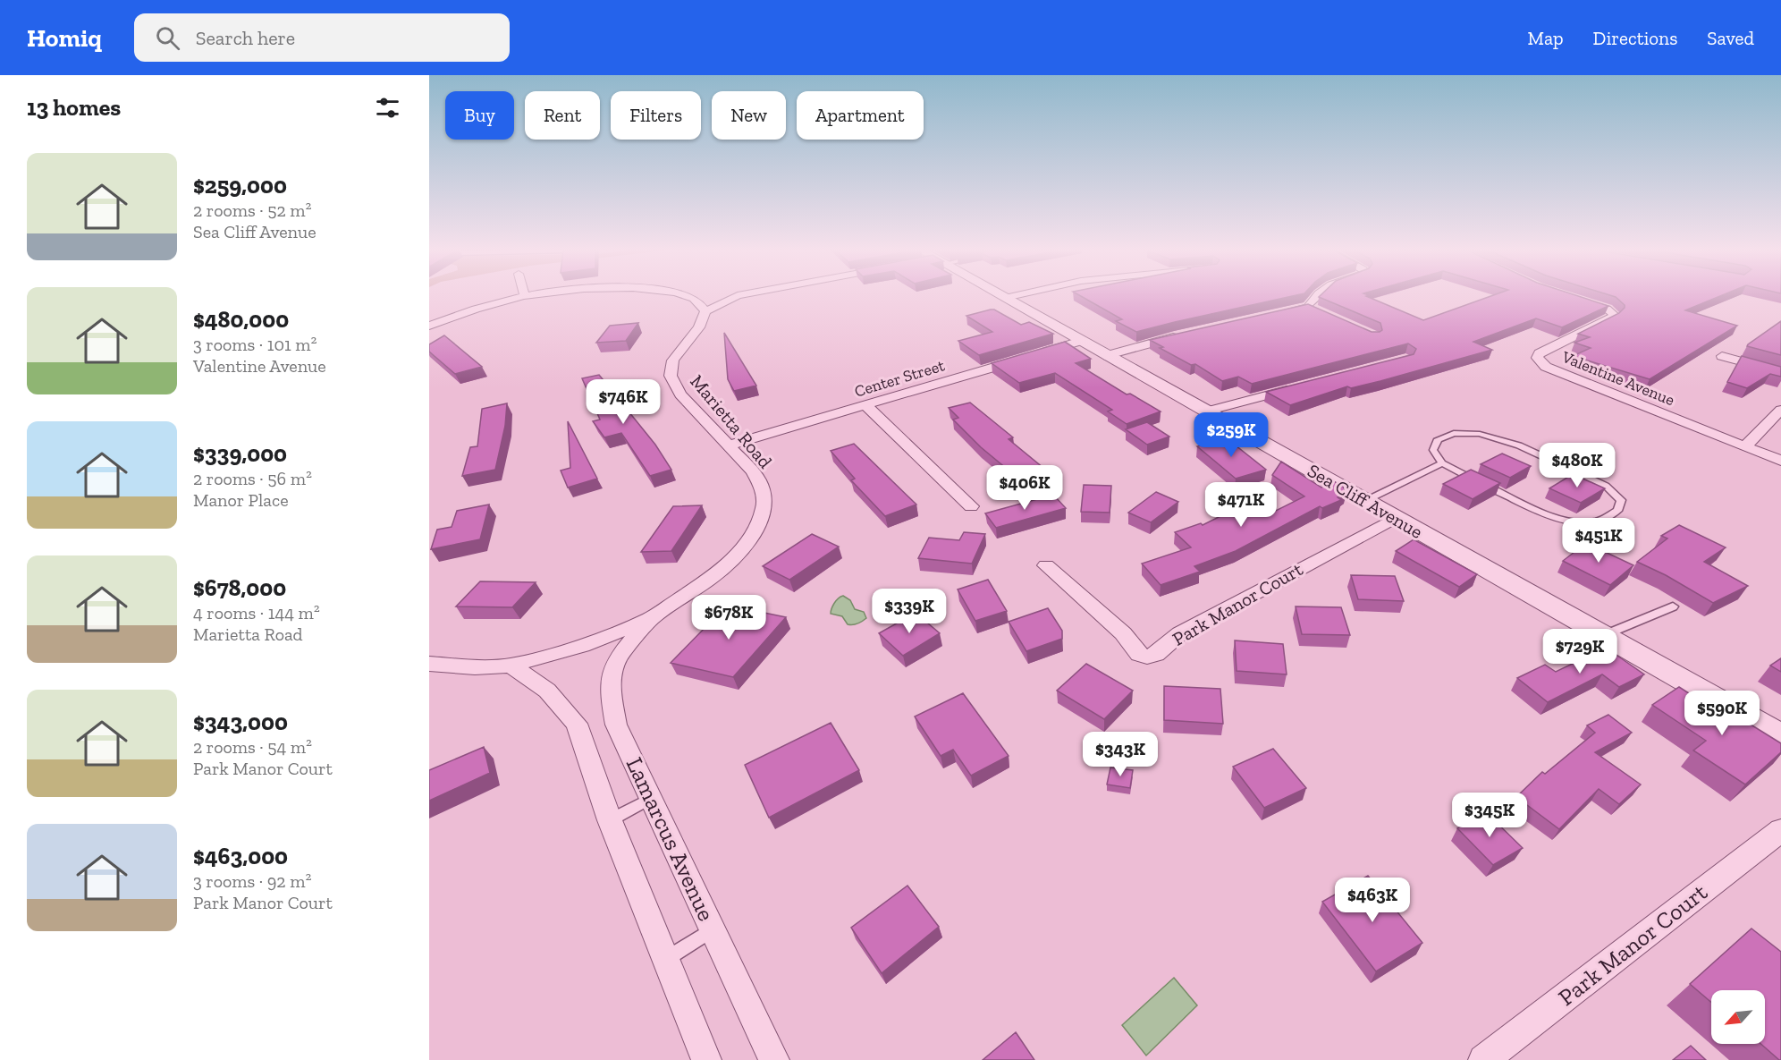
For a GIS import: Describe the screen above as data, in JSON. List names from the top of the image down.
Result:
{
  "streets": {
    "street": [
      "Center Street",
      "Valentine Avenue",
      "Marietta Road",
      "Sea Cliff Avenue",
      "Park Manor Court",
      "Lamarcus Avenue"
    ]
  },
  "crossings": [
    ["Center Street", "Marietta Road"],
    ["Center Street", "Sea Cliff Avenue"],
    ["Marietta Road", "Lamarcus Avenue"],
    ["Sea Cliff Avenue", "Park Manor Court"]
  ],
  "north": "bottom left",
  "page": {
    "header": "Homiq",
    "search": "Search here",
    "nav": ["Map", "Directions", "Saved"],
    "heading": "13 homes",
    "chip": [
      "Buy",
      "Rent",
      "Filters",
      "New",
      "Apartment"
    ],
    "list": [
      {
        "name": "$259,000",
        "note": "2 rooms · 52 m² · Sea Cliff Avenue"
      },
      {
        "name": "$480,000",
        "note": "3 rooms · 101 m² · Valentine Avenue"
      },
      {
        "name": "$339,000",
        "note": "2 rooms · 56 m² · Manor Place"
      },
      {
        "name": "$678,000",
        "note": "4 rooms · 144 m² · Marietta Road"
      },
      {
        "name": "$343,000",
        "note": "2 rooms · 54 m² · Park Manor Court"
      },
      {
        "name": "$463,000",
        "note": "3 rooms · 92 m² · Park Manor Court"
      }
    ],
    "price": [
      "$746K",
      "$259K",
      "$480K",
      "$406K",
      "$471K",
      "$451K",
      "$339K",
      "$678K",
      "$729K",
      "$590K",
      "$343K",
      "$345K",
      "$463K"
    ]
  }
}
